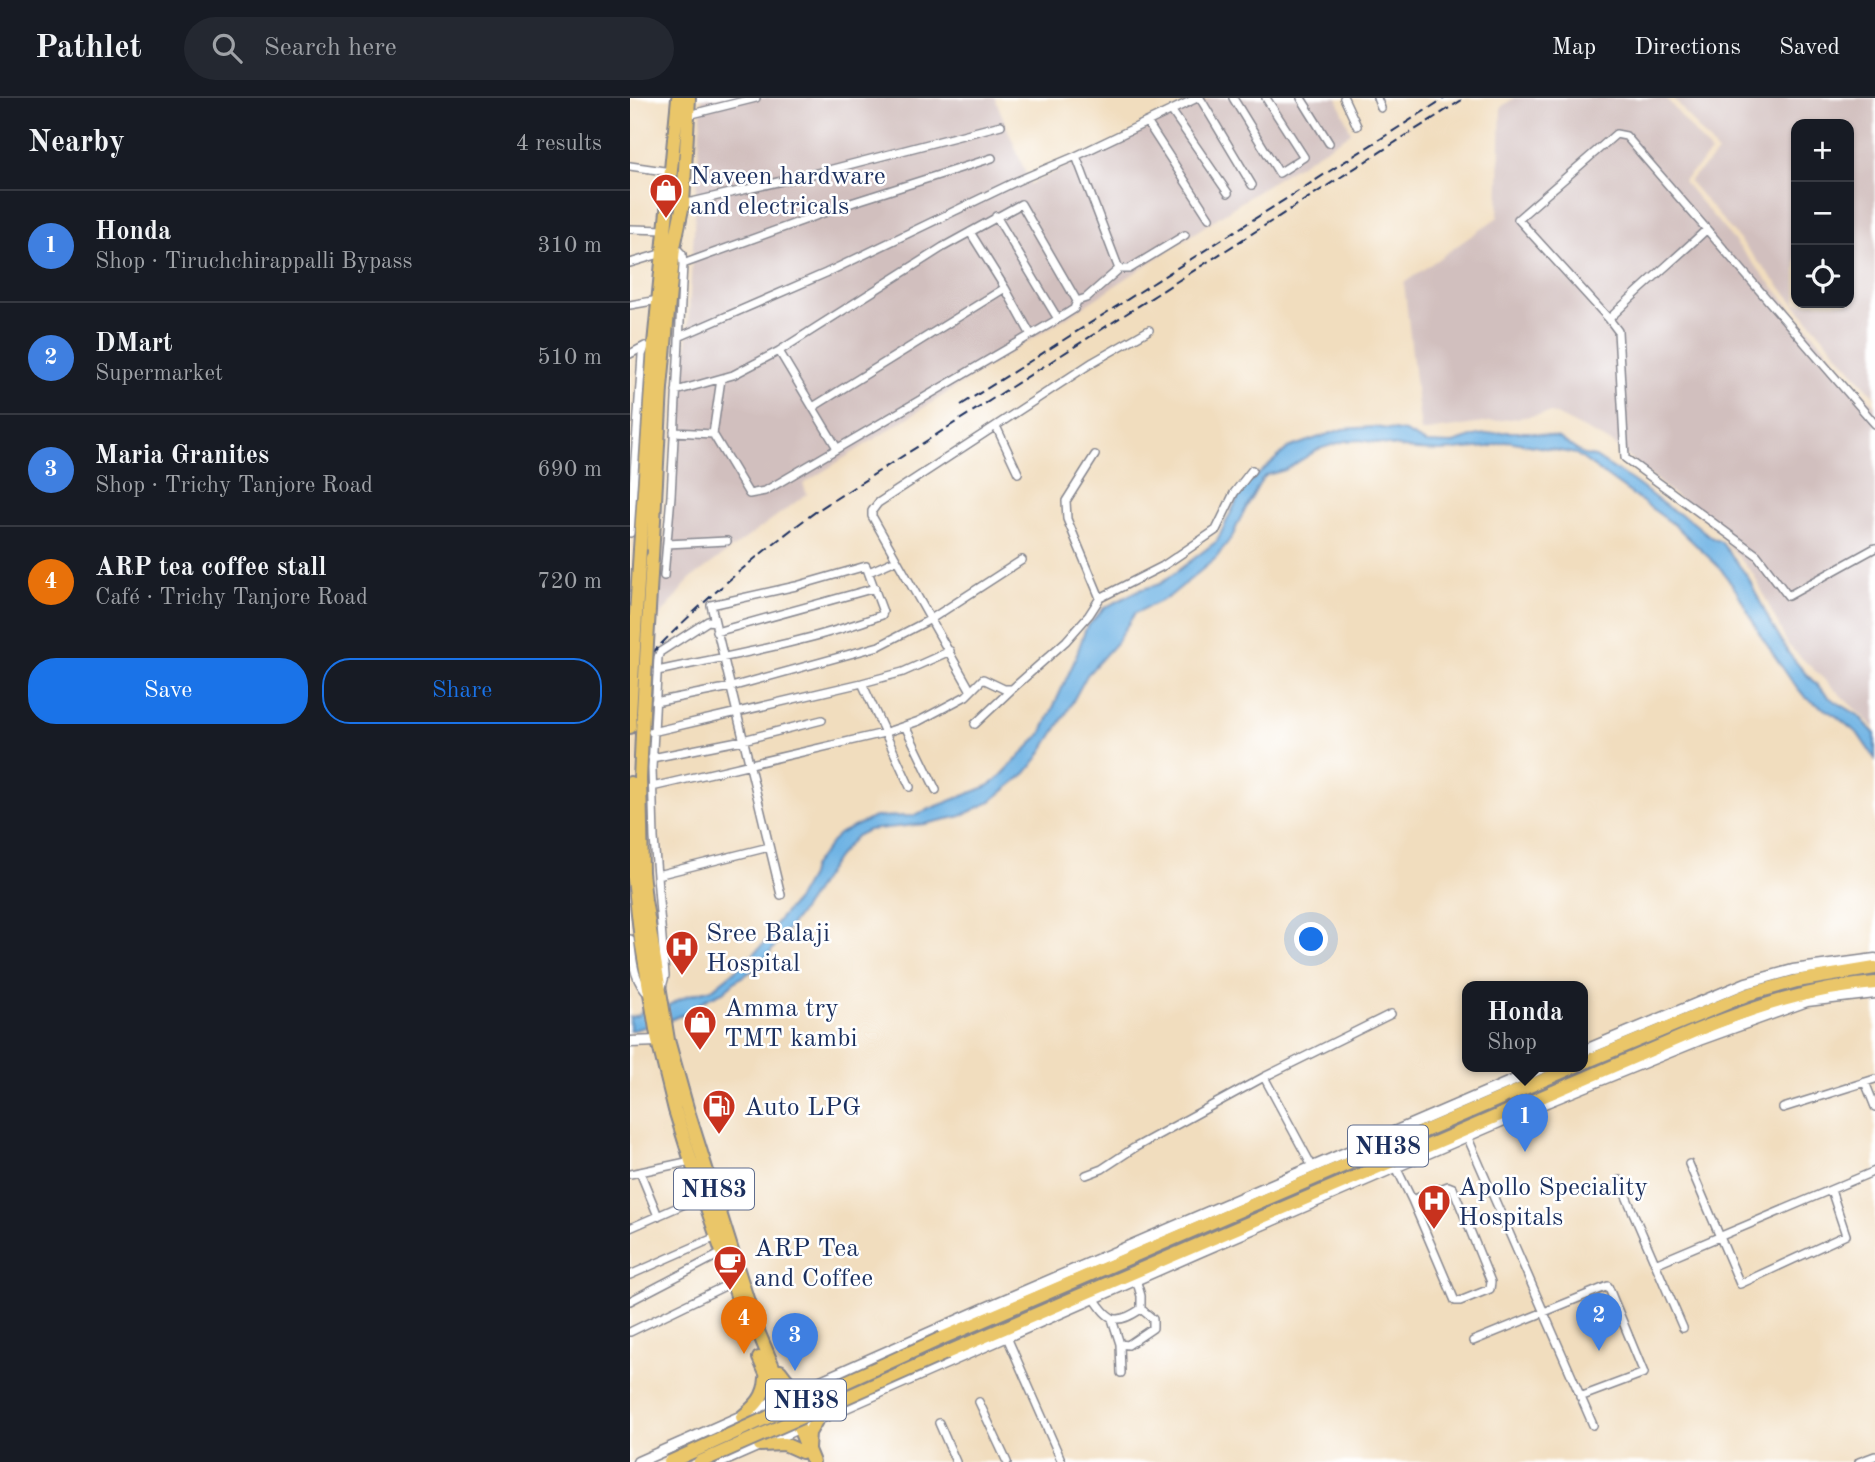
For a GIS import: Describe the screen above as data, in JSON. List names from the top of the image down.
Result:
{
  "streets": {
    "main road": ["NH38", "NH83"]
  },
  "places": {
    "shop": ["Naveen hardware and electricals", "Amma try TMT kambi"],
    "hospital": ["Sree Balaji Hospital", "Apollo Speciality Hospitals"],
    "fuel station": ["Auto LPG"],
    "cafe": ["ARP Tea and Coffee"]
  },
  "page": {
    "header": "Pathlet",
    "search": "Search here",
    "nav": ["Map", "Directions", "Saved"],
    "heading": ["Nearby", "4 results"],
    "map_buttons": ["+", "−"],
    "list": [
      {
        "mark": "1",
        "name": "Honda",
        "note": "Shop · Tiruchchirappalli Bypass",
        "value": "310 m"
      },
      {
        "mark": "2",
        "name": "DMart",
        "note": "Supermarket",
        "value": "510 m"
      },
      {
        "mark": "3",
        "name": "Maria Granites",
        "note": "Shop · Trichy Tanjore Road",
        "value": "690 m"
      },
      {
        "mark": "4",
        "name": "ARP tea coffee stall",
        "note": "Café · Trichy Tanjore Road",
        "value": "720 m"
      }
    ],
    "buttons": ["Save", "Share"],
    "popup": ["Honda", "Shop"],
    "pins": [
      "1",
      "2",
      "4",
      "3"
    ]
  }
}
